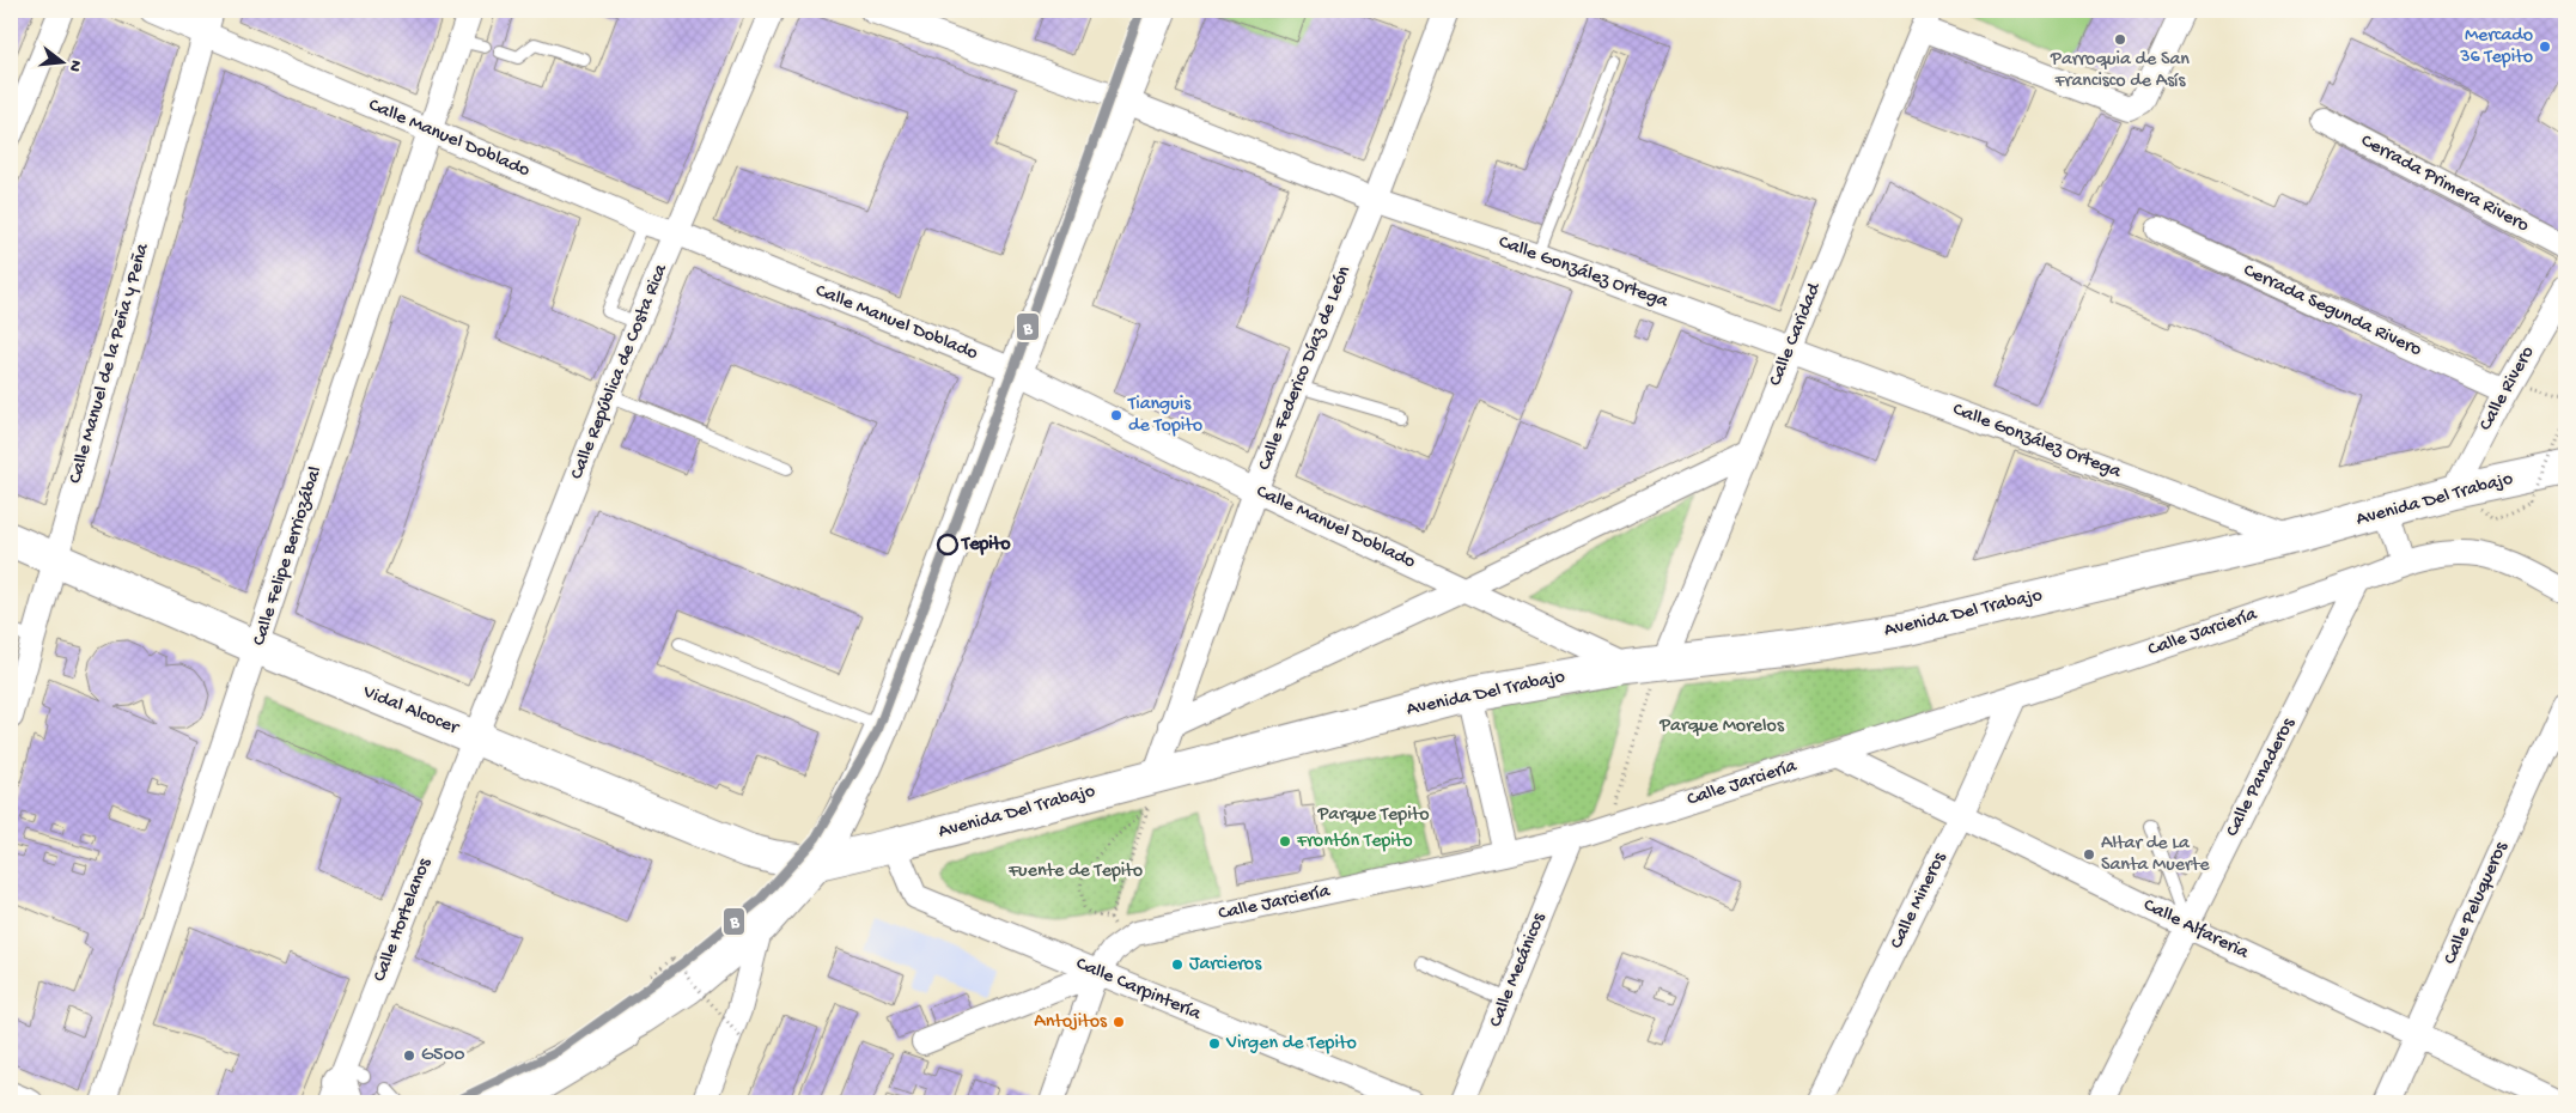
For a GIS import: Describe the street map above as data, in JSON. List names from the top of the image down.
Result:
{
  "streets": {
    "main road": ["Avenida Del Trabajo", "Vidal Alcocer"],
    "street": [
      "Calle Manuel Doblado",
      "Cerrada Primera Rivero",
      "Calle González Ortega",
      "Cerrada Segunda Rivero",
      "Calle Caridad",
      "Calle Manuel de la Peña y Peña",
      "Calle Federico Díaz de León",
      "Calle República de Costa Rica",
      "Calle Rivero",
      "Calle Felipe Berriozábal",
      "Calle Jarciería",
      "Calle Panaderos",
      "Calle Mineros",
      "Calle Peluqueros",
      "Calle Hortelanos",
      "Calle Alfareria",
      "Calle Mecánicos",
      "Calle Carpintería"
    ]
  },
  "crossings": [
    ["Calle Manuel Doblado", "Calle Manuel de la Peña y Peña"],
    ["Calle Manuel Doblado", "Calle Federico Díaz de León"],
    ["Calle Manuel Doblado", "Calle República de Costa Rica"],
    ["Calle Manuel Doblado", "Avenida Del Trabajo"],
    ["Calle Manuel Doblado", "Calle Felipe Berriozábal"],
    ["Calle González Ortega", "Calle Caridad"],
    ["Calle González Ortega", "Calle Federico Díaz de León"],
    ["Calle González Ortega", "Avenida Del Trabajo"],
    ["Cerrada Segunda Rivero", "Calle Rivero"],
    ["Calle Caridad", "Avenida Del Trabajo"],
    ["Calle Manuel de la Peña y Peña", "Vidal Alcocer"],
    ["Calle Federico Díaz de León", "Avenida Del Trabajo"],
    ["Calle República de Costa Rica", "Vidal Alcocer"],
    ["Calle República de Costa Rica", "Calle Hortelanos"],
    ["Calle Rivero", "Avenida Del Trabajo"],
    ["Avenida Del Trabajo", "Vidal Alcocer"],
    ["Avenida Del Trabajo", "Calle Carpintería"],
    ["Calle Felipe Berriozábal", "Vidal Alcocer"],
    ["Calle Jarciería", "Calle Panaderos"],
    ["Calle Jarciería", "Calle Mineros"],
    ["Calle Jarciería", "Calle Alfareria"],
    ["Calle Jarciería", "Calle Mecánicos"],
    ["Vidal Alcocer", "Calle Hortelanos"],
    ["Calle Panaderos", "Calle Alfareria"],
    ["Calle Mineros", "Calle Alfareria"],
    ["Calle Peluqueros", "Calle Alfareria"]
  ],
  "parks": ["Parque Morelos", "Parque Tepito", "Fuente de Tepito"],
  "places": [
    "Parroquia de San Francisco de Asís",
    "Mercado 36 Tepito",
    "Tianguis de Topito",
    "Tepito",
    "Frontón Tepito",
    "Altar de La Santa Muerte",
    "Jarcieros",
    "Antojitos",
    "Virgen de Tepito",
    "G500"
  ],
  "lines": ["transit line B"],
  "north": "right"
}
